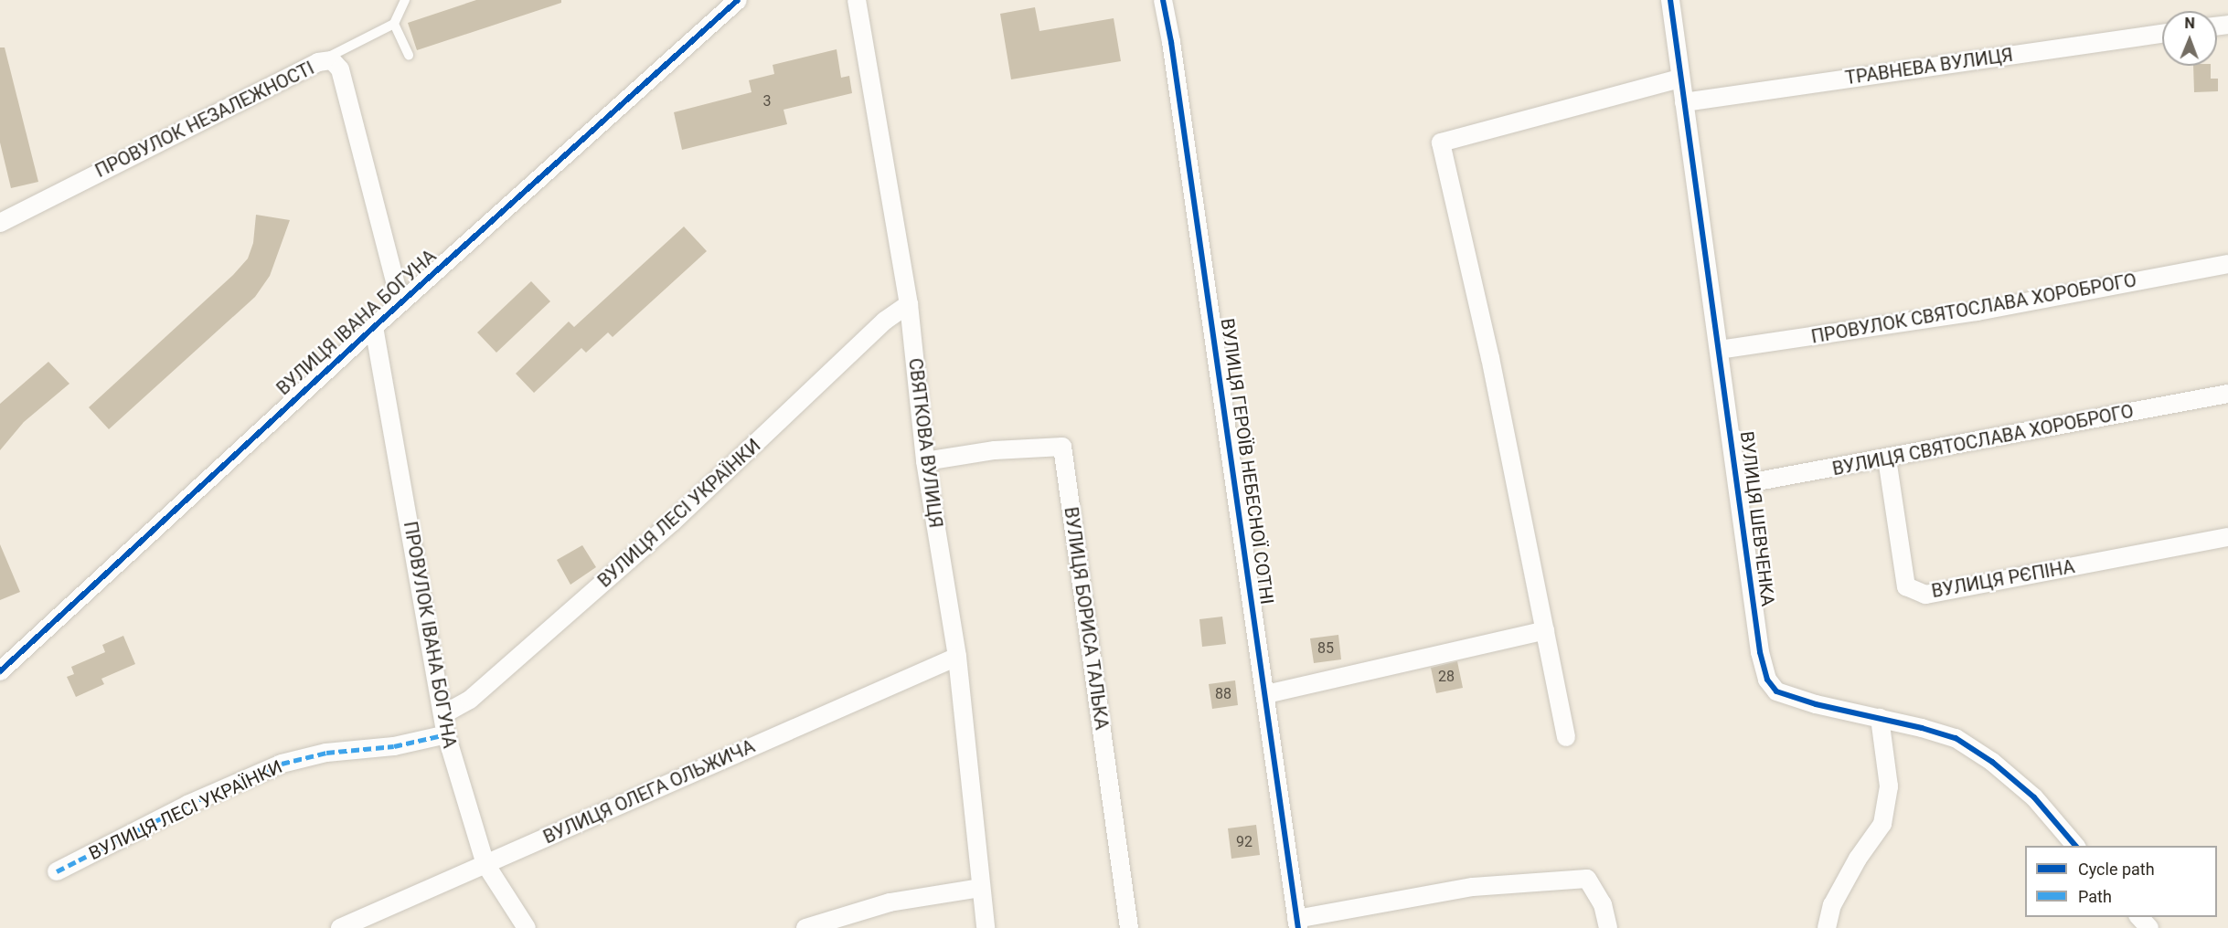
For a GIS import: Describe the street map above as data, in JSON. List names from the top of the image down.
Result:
{
  "streets": {
    "street": [
      "ТРАВНЕВА ВУЛИЦЯ",
      "ПРОВУЛОК НЕЗАЛЕЖНОСТІ",
      "ПРОВУЛОК СВЯТОСЛАВА ХОРОБРОГО",
      "ВУЛИЦЯ ІВАНА БОГУНА",
      "ВУЛИЦЯ СВЯТОСЛАВА ХОРОБРОГО",
      "СВЯТКОВА ВУЛИЦЯ",
      "ВУЛИЦЯ ГЕРОЇВ НЕБЕСНОЇ СОТНІ",
      "ВУЛИЦЯ ЛЕСІ УКРАЇНКИ",
      "ВУЛИЦЯ ШЕВЧЕНКА",
      "ВУЛИЦЯ РЄПІНА",
      "ВУЛИЦЯ БОРИСА ТАЛЬКА",
      "ПРОВУЛОК ІВАНА БОГУНА",
      "ВУЛИЦЯ ОЛЕГА ОЛЬЖИЧА"
    ]
  },
  "crossings": [
    ["ТРАВНЕВА ВУЛИЦЯ", "ВУЛИЦЯ ШЕВЧЕНКА"],
    ["ПРОВУЛОК НЕЗАЛЕЖНОСТІ", "ВУЛИЦЯ ІВАНА БОГУНА"],
    ["ПРОВУЛОК СВЯТОСЛАВА ХОРОБРОГО", "ВУЛИЦЯ ШЕВЧЕНКА"],
    ["ВУЛИЦЯ ІВАНА БОГУНА", "ПРОВУЛОК ІВАНА БОГУНА"],
    ["ВУЛИЦЯ СВЯТОСЛАВА ХОРОБРОГО", "ВУЛИЦЯ ШЕВЧЕНКА"],
    ["ВУЛИЦЯ СВЯТОСЛАВА ХОРОБРОГО", "ВУЛИЦЯ РЄПІНА"],
    ["СВЯТКОВА ВУЛИЦЯ", "ВУЛИЦЯ ЛЕСІ УКРАЇНКИ"],
    ["СВЯТКОВА ВУЛИЦЯ", "ВУЛИЦЯ БОРИСА ТАЛЬКА"],
    ["СВЯТКОВА ВУЛИЦЯ", "ВУЛИЦЯ ОЛЕГА ОЛЬЖИЧА"],
    ["ВУЛИЦЯ ЛЕСІ УКРАЇНКИ", "ПРОВУЛОК ІВАНА БОГУНА"],
    ["ПРОВУЛОК ІВАНА БОГУНА", "ВУЛИЦЯ ОЛЕГА ОЛЬЖИЧА"]
  ],
  "house_numbers": [
    "3",
    "85",
    "28",
    "88",
    "92"
  ],
  "legend": ["Cycle path", "Path"],
  "north": "top"
}
